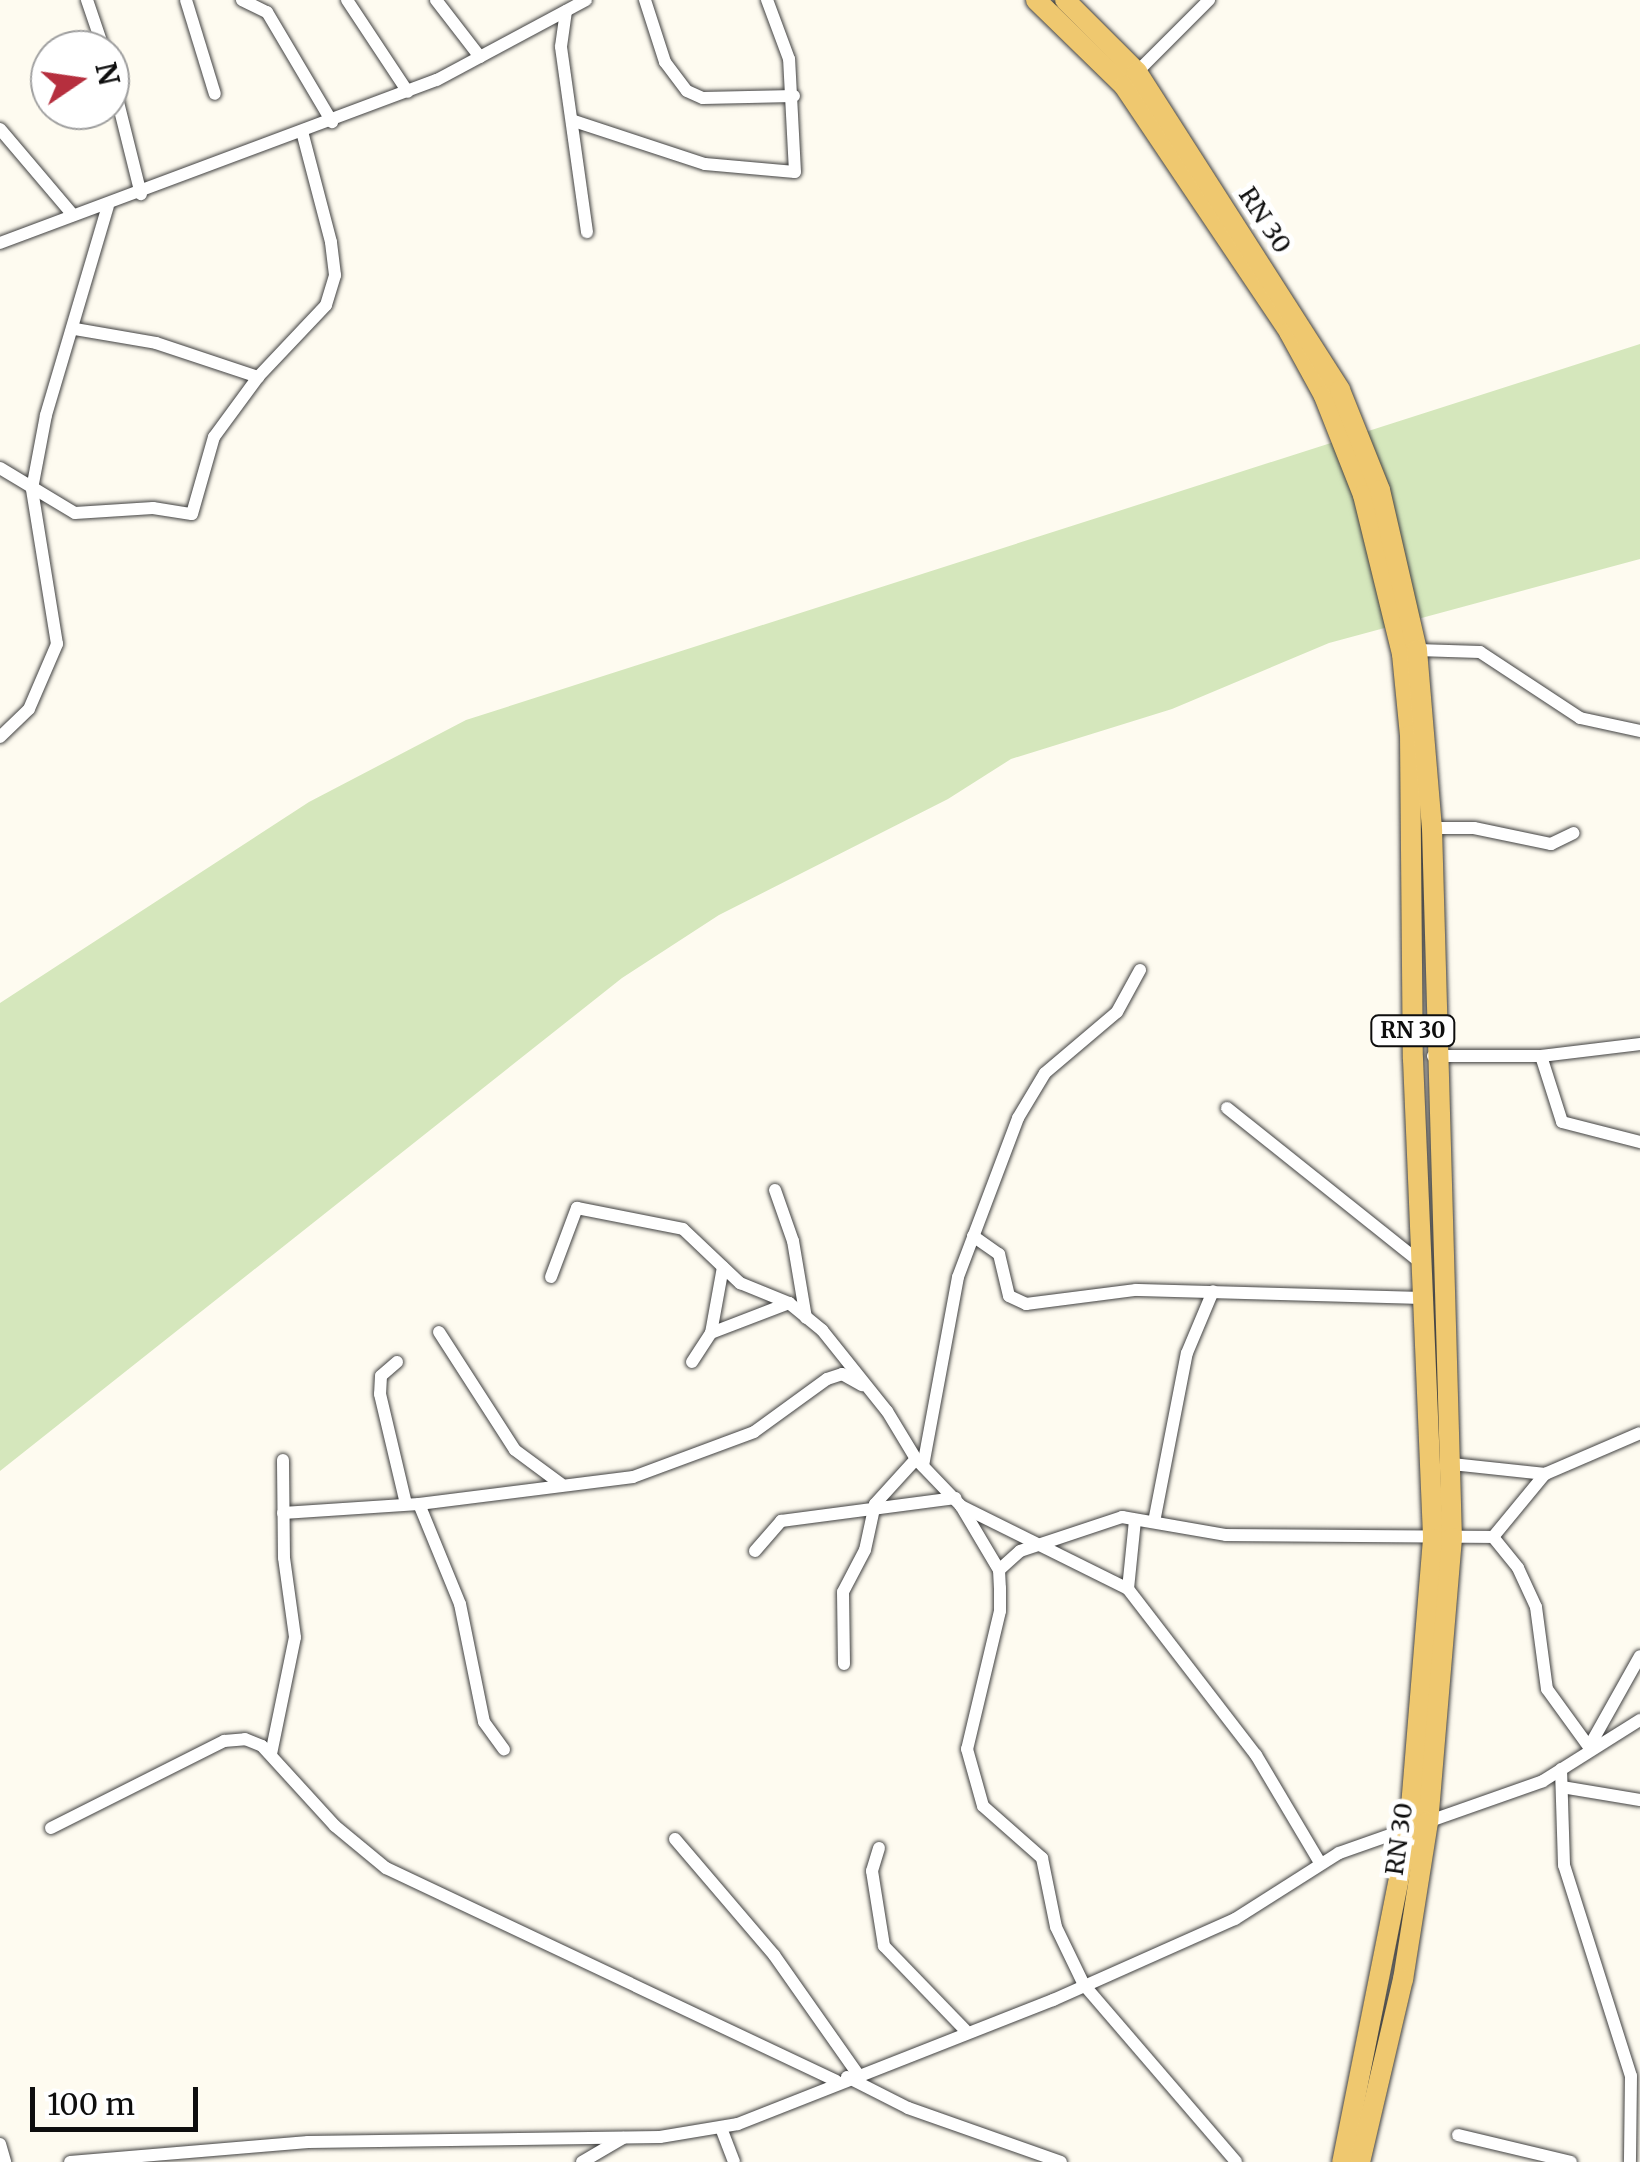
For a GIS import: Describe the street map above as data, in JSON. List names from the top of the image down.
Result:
{
  "streets": {
    "main road": ["RN 30"]
  },
  "scale_bar": "100 m",
  "north": "right"
}
